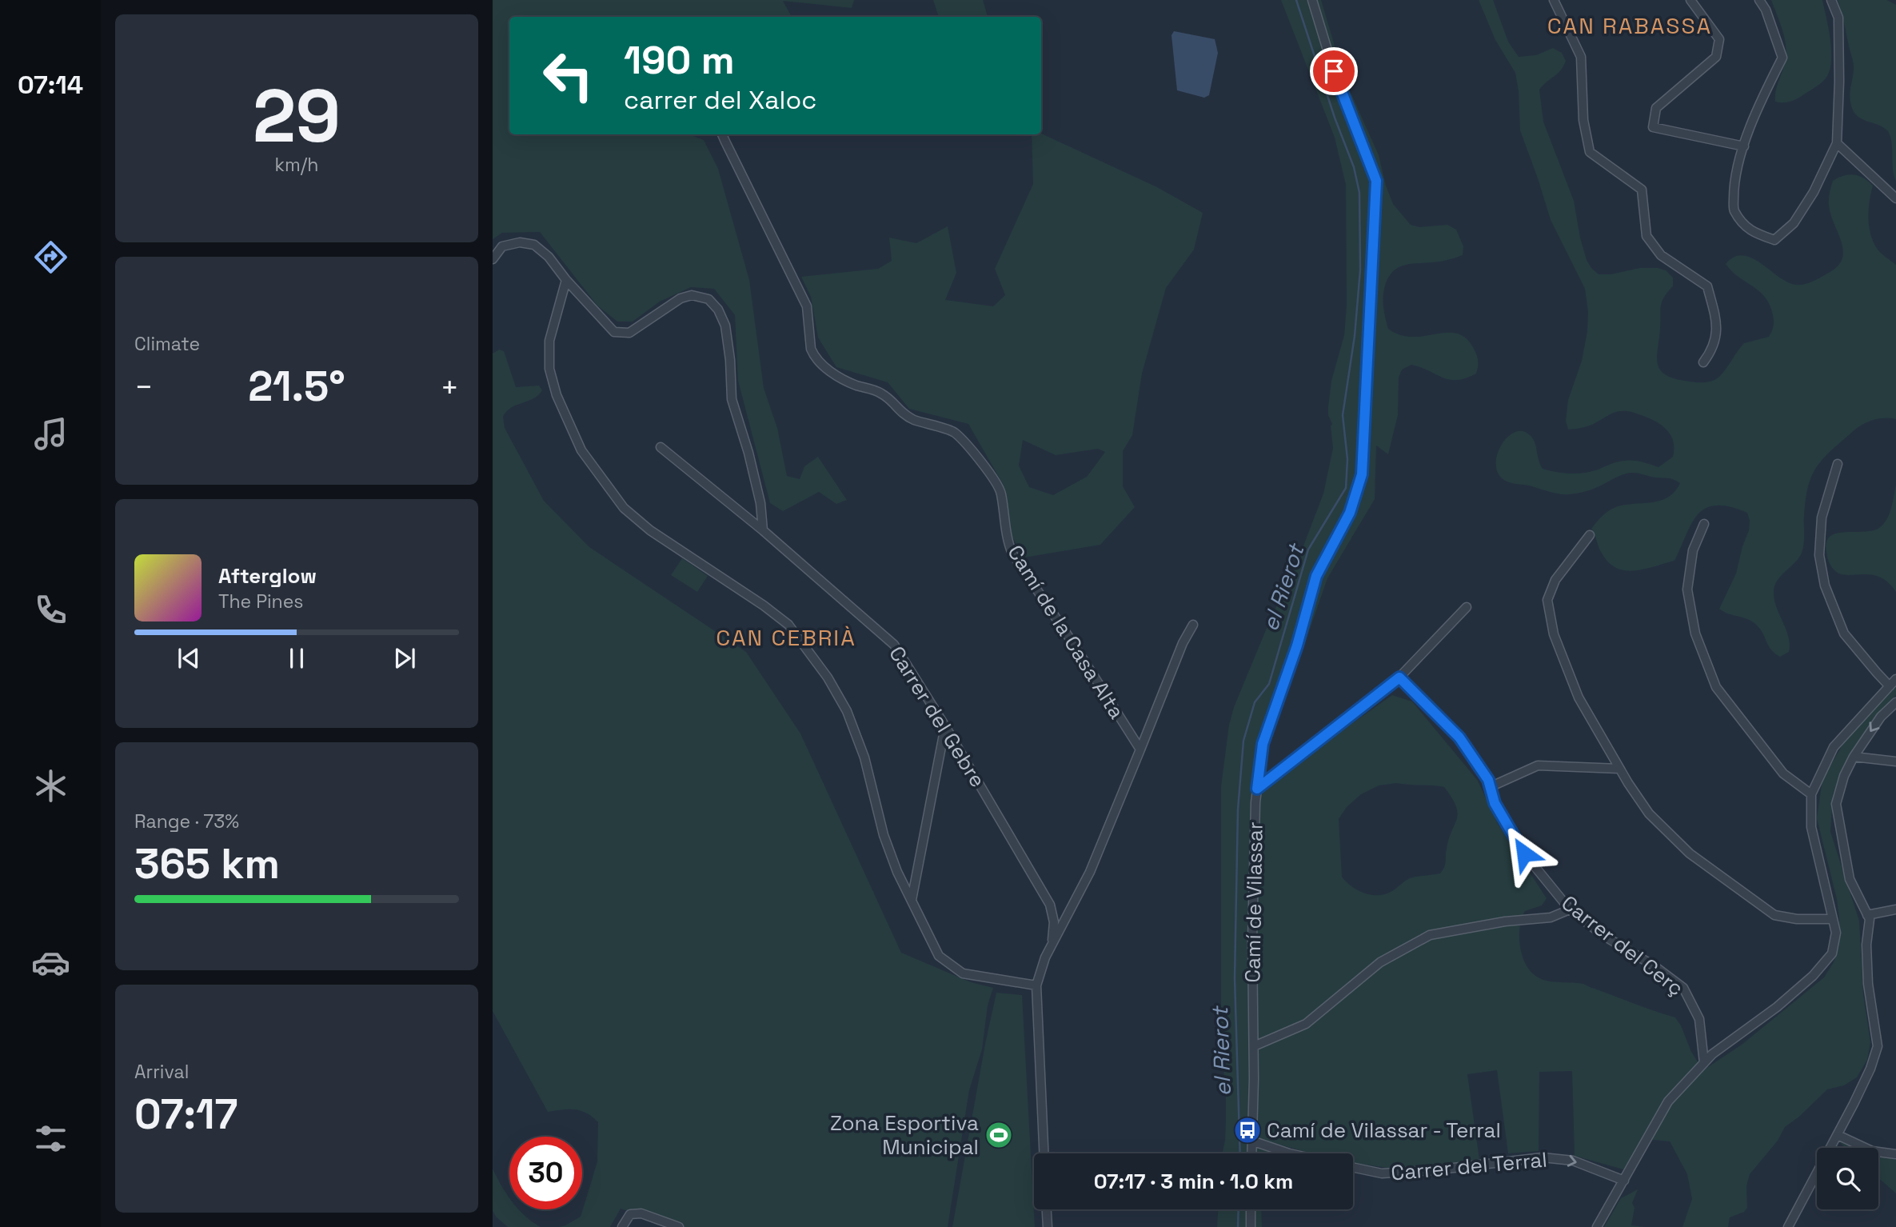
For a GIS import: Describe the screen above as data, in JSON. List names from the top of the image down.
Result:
{
  "streets": {
    "street": [
      "Camí de la Casa Alta",
      "Carrer del Gebre",
      "Camí de Vilassar",
      "Carrer del Cerç",
      "Carrer del Terral"
    ]
  },
  "one_way": ["Carrer del Terral"],
  "districts": ["CAN RABASSA", "CAN CEBRIÀ"],
  "water": ["el Rierot"],
  "places": {
    "bus stop": ["Camí de Vilassar - Terral"],
    "sports": ["Zona Esportiva Municipal"]
  },
  "page": {
    "tabs": "07:14",
    "tile": [
      ["29", "km/h"],
      "Climate",
      ["Range · 73%", "365 km"],
      ["Arrival", "07:17"]
    ],
    "turn": ["190 m", "carrer del Xaloc"],
    "heat": ["−", "21.5°", "+"],
    "song": ["Afterglow", "The Pines"],
    "limit": "30",
    "trip": "07:17 · 3 min · 1.0 km"
  }
}
